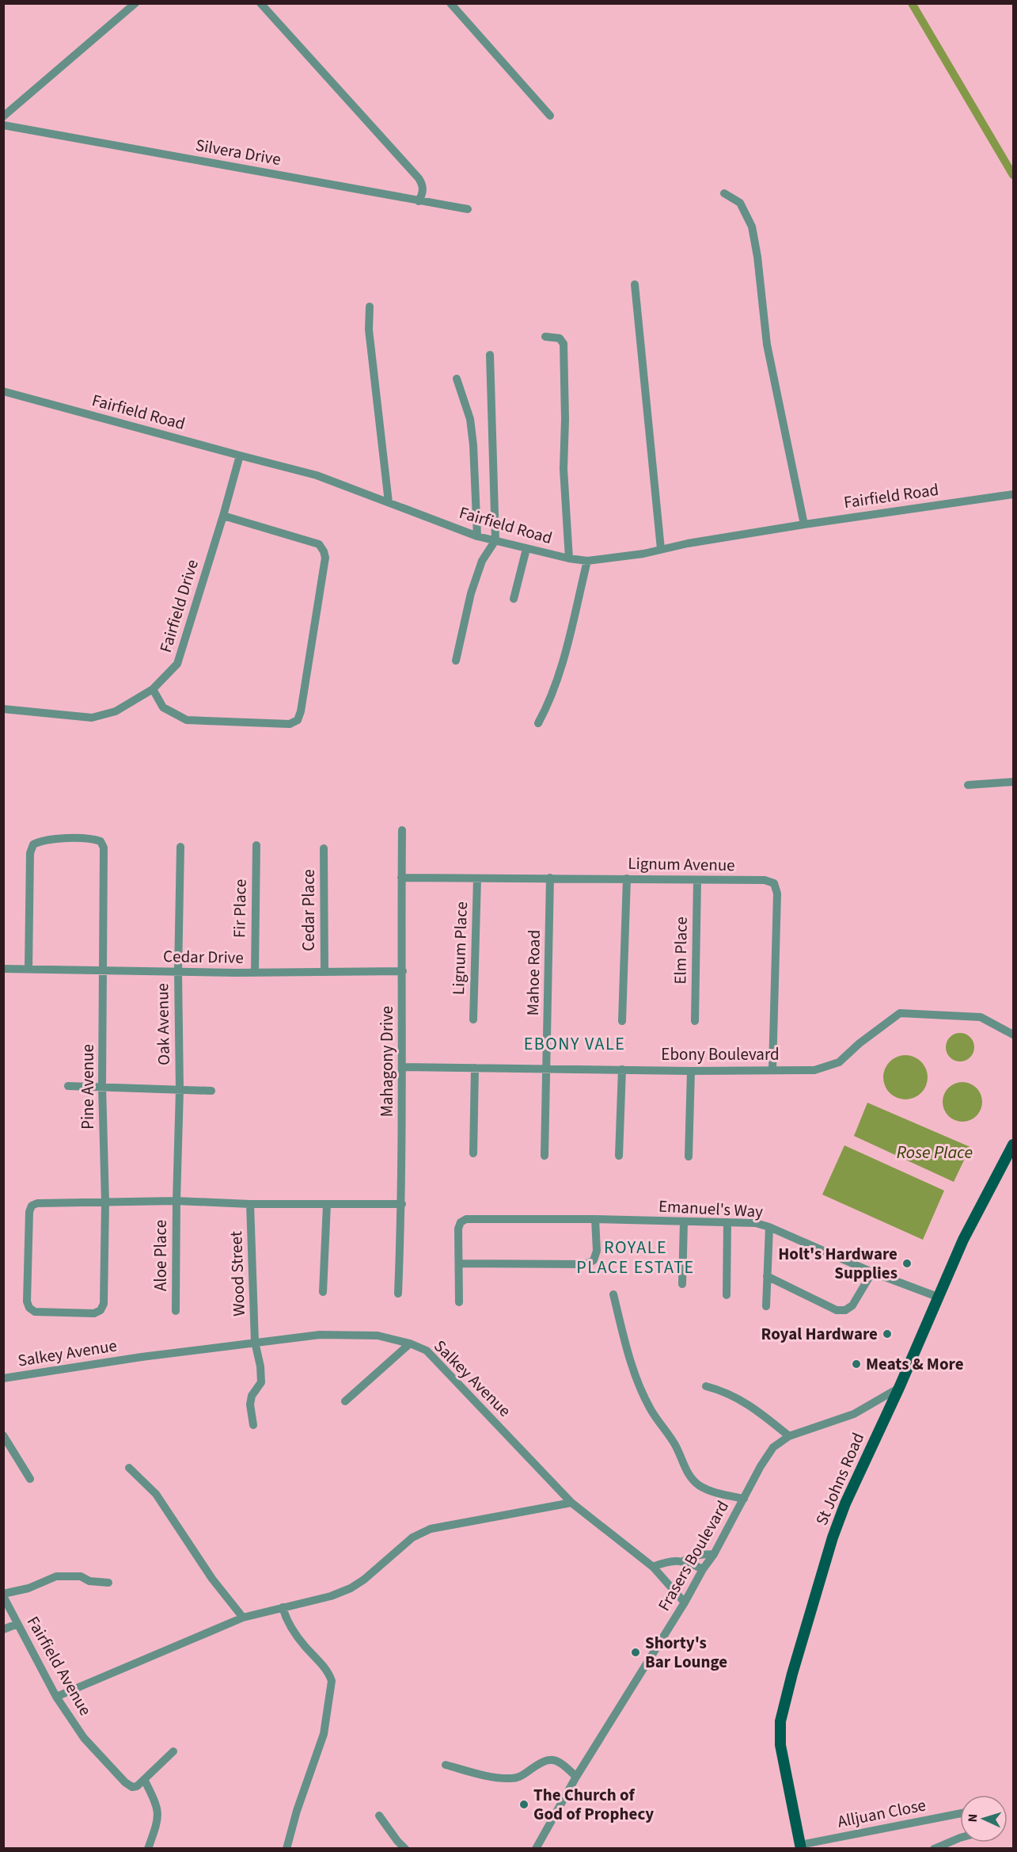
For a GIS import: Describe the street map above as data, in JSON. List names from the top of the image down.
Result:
{
  "streets": {
    "main road": ["St Johns Road"],
    "street": [
      "Silvera Drive",
      "Fairfield Road",
      "Fairfield Drive",
      "Lignum Avenue",
      "Fir Place",
      "Cedar Place",
      "Lignum Place",
      "Elm Place",
      "Cedar Drive",
      "Mahoe Road",
      "Oak Avenue",
      "Ebony Boulevard",
      "Mahagony Drive",
      "Pine Avenue",
      "Emanuel's Way",
      "Aloe Place",
      "Wood Street",
      "Salkey Avenue",
      "Frasers Boulevard",
      "Fairfield Avenue",
      "Alljuan Close"
    ]
  },
  "crossings": [
    ["Fairfield Road", "Fairfield Drive"],
    ["Lignum Avenue", "Lignum Place"],
    ["Lignum Avenue", "Elm Place"],
    ["Lignum Avenue", "Mahoe Road"],
    ["Lignum Avenue", "Ebony Boulevard"],
    ["Lignum Avenue", "Mahagony Drive"],
    ["Fir Place", "Cedar Drive"],
    ["Cedar Place", "Cedar Drive"],
    ["Cedar Drive", "Oak Avenue"],
    ["Cedar Drive", "Mahagony Drive"],
    ["Cedar Drive", "Pine Avenue"],
    ["Mahoe Road", "Ebony Boulevard"],
    ["Oak Avenue", "Aloe Place"],
    ["Ebony Boulevard", "Mahagony Drive"],
    ["Emanuel's Way", "St Johns Road"],
    ["Wood Street", "Salkey Avenue"],
    ["Salkey Avenue", "Frasers Boulevard"],
    ["St Johns Road", "Frasers Boulevard"],
    ["St Johns Road", "Alljuan Close"]
  ],
  "districts": ["EBONY VALE", "ROYALE PLACE ESTATE"],
  "water": ["Rose Place"],
  "places": [
    "Holt's Hardware Supplies",
    "Royal Hardware",
    "Meats & More",
    "Shorty's Bar Lounge",
    "The Church of God of Prophecy"
  ],
  "north": "left"
}
